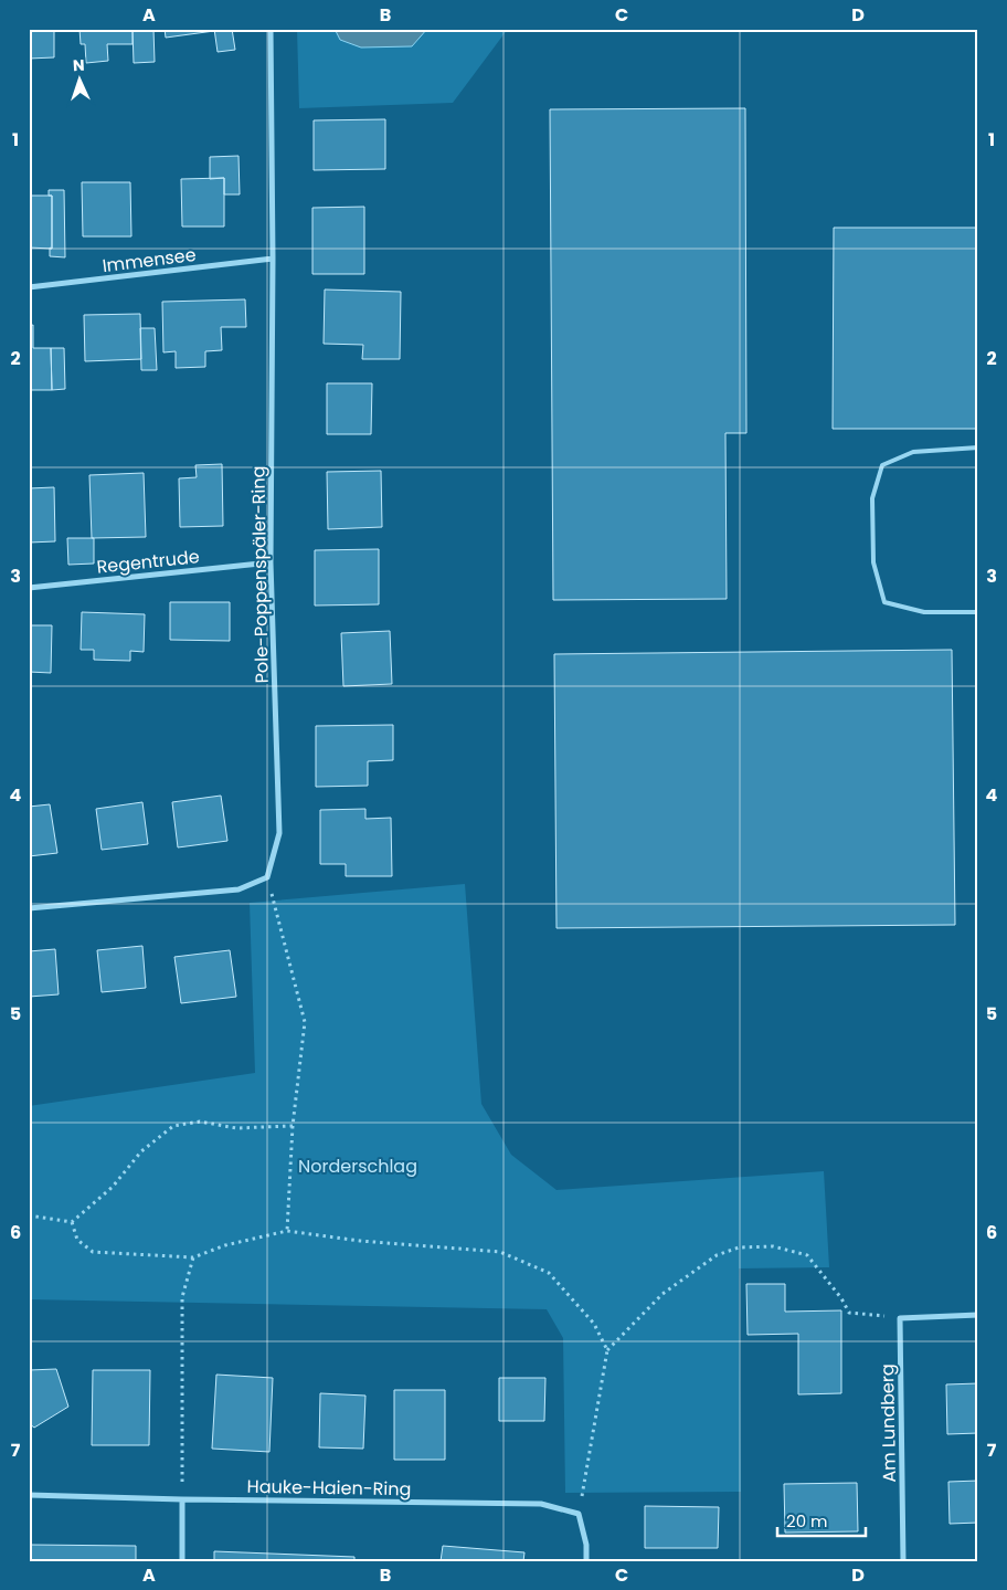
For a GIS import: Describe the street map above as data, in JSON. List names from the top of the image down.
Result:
{
  "streets": {
    "street": [
      "Immensee",
      "Regentrude",
      "Pole-Poppenspäler-Ring",
      "Am Lundberg",
      "Hauke-Haien-Ring"
    ]
  },
  "crossings": [
    ["Immensee", "Pole-Poppenspäler-Ring"],
    ["Regentrude", "Pole-Poppenspäler-Ring"]
  ],
  "parks": ["Norderschlag"],
  "scale_bar": "20 m",
  "north": "top",
  "grid": {
    "columns": [
      "A",
      "B",
      "C",
      "D"
    ],
    "rows": [
      "1",
      "2",
      "3",
      "4",
      "5",
      "6",
      "7"
    ]
  }
}
